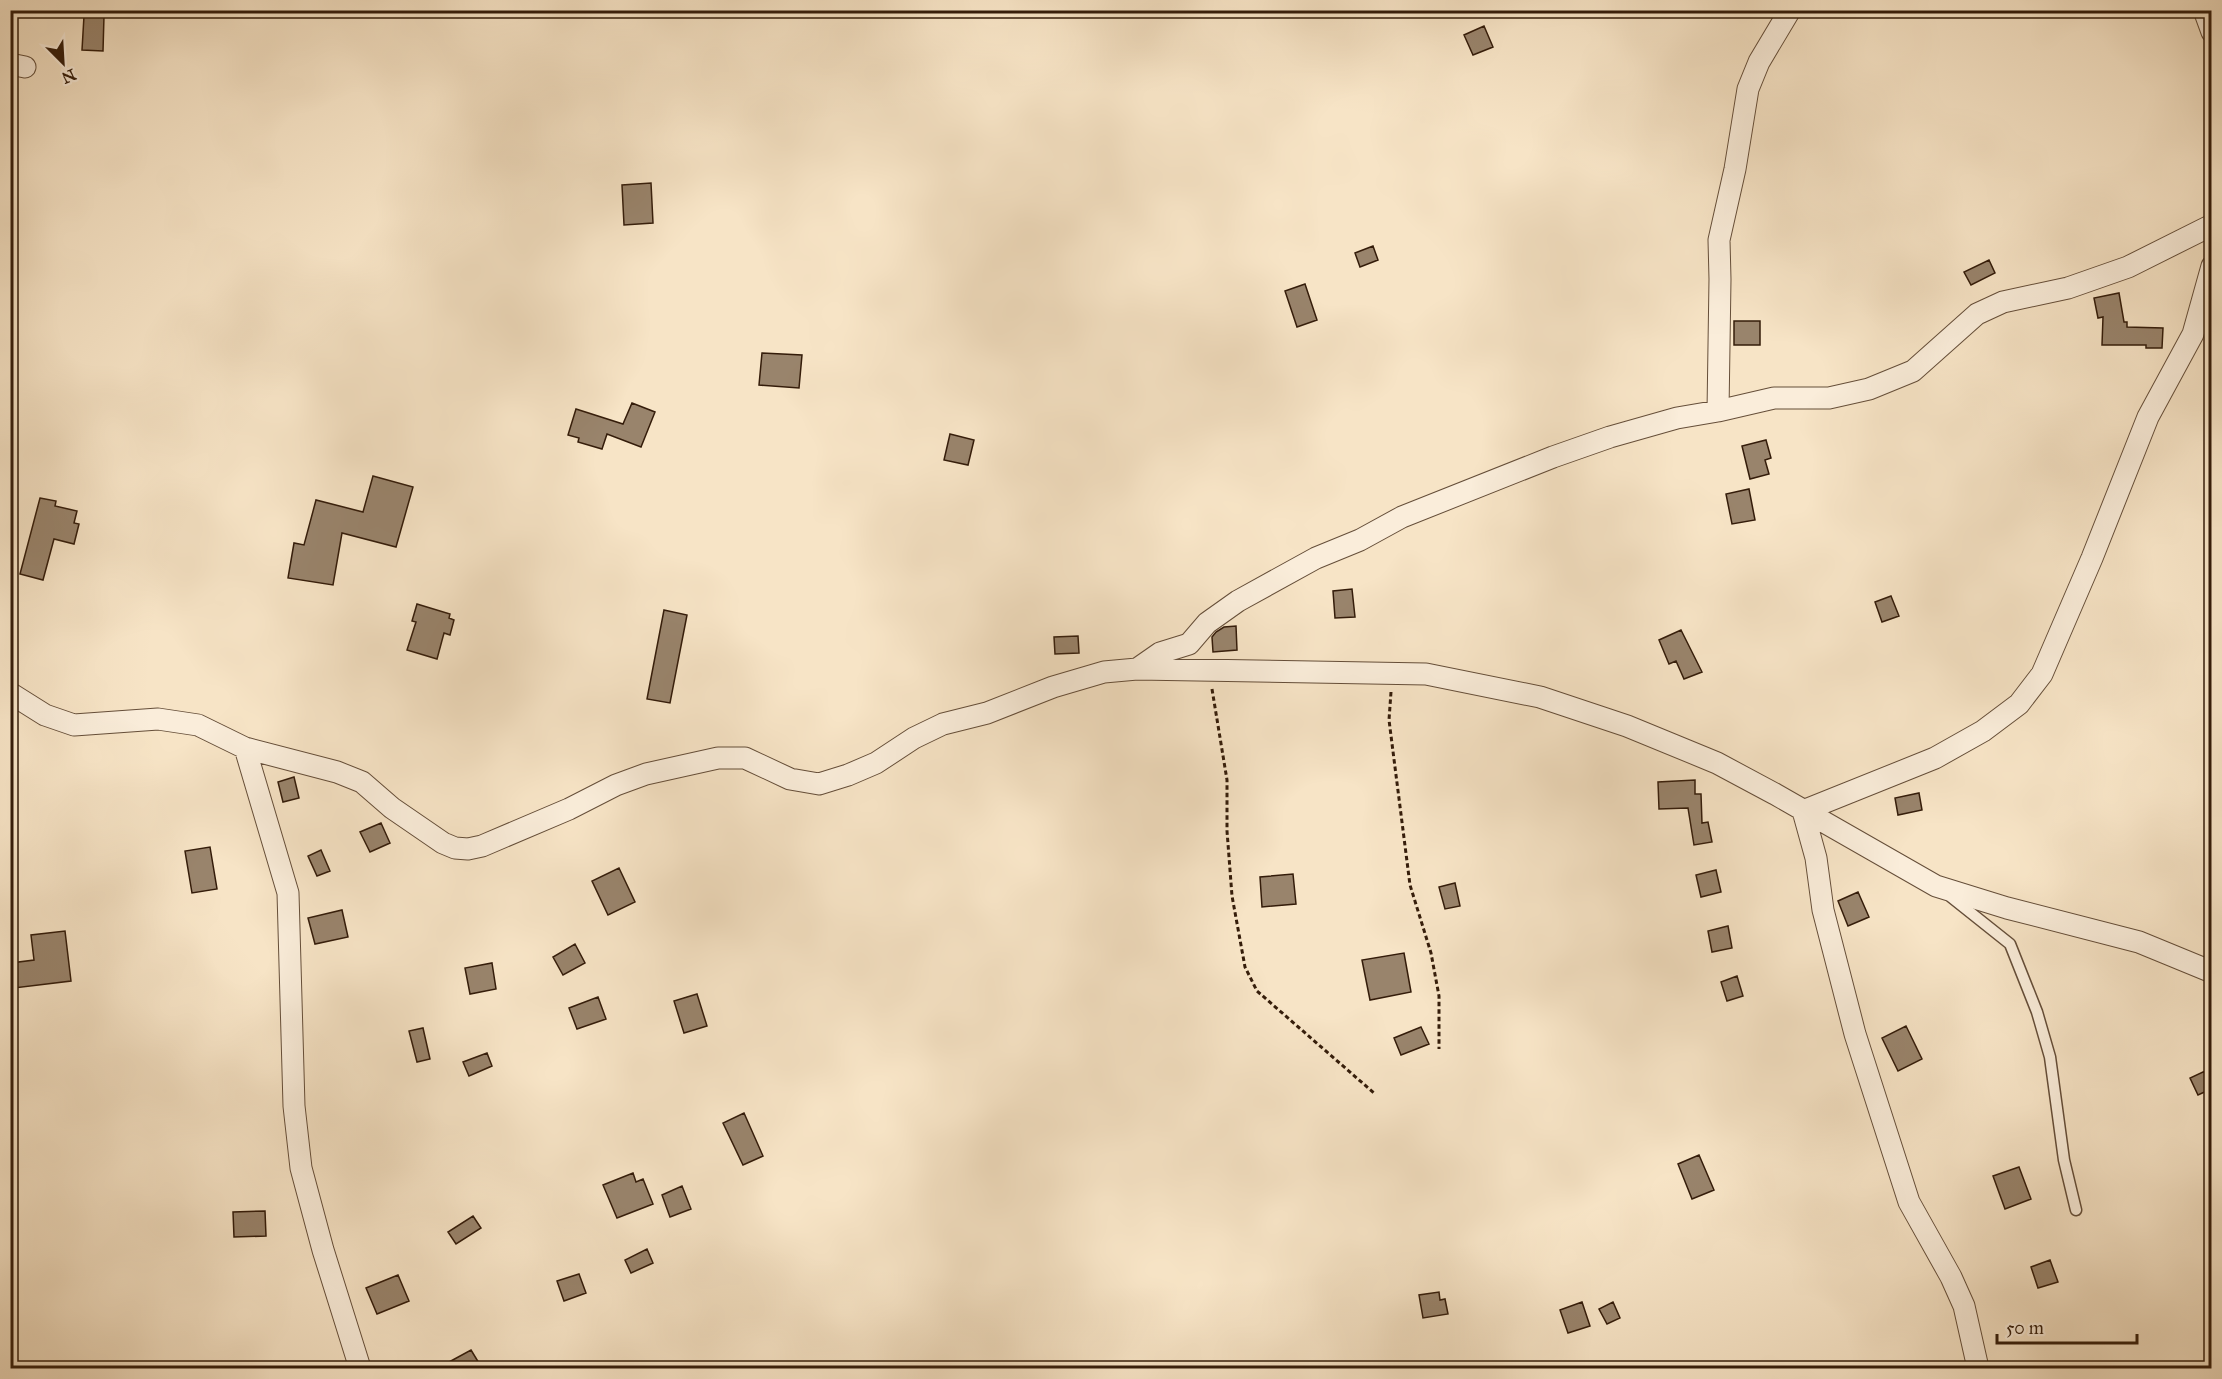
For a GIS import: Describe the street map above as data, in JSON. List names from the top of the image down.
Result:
{
  "scale_bar": "50 m",
  "north": "bottom right"
}
